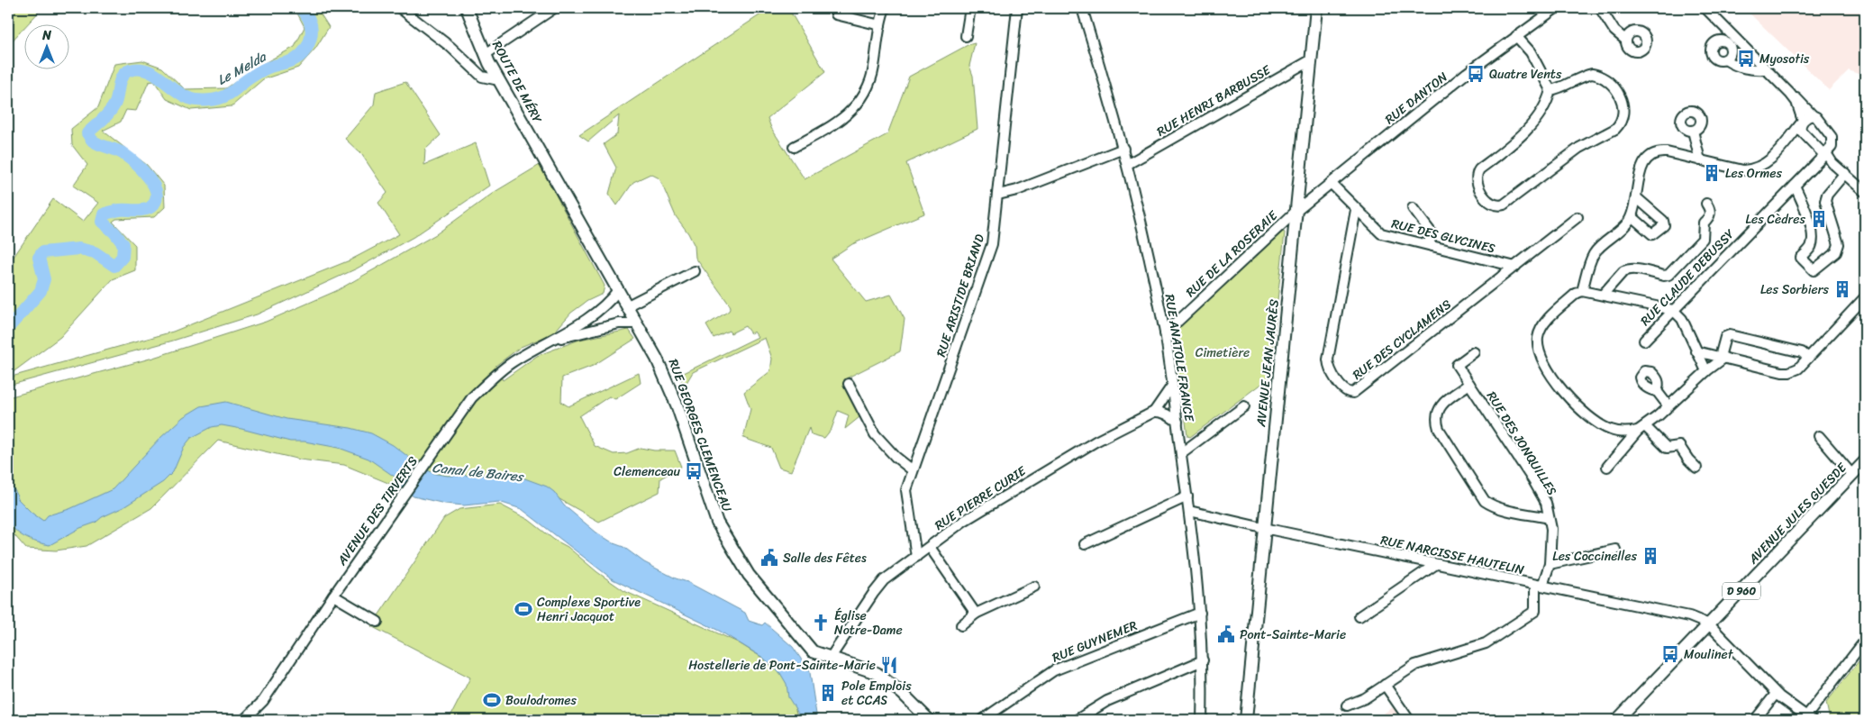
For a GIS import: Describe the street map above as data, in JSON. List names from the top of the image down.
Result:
{
  "streets": {
    "main road": [
      "ROUTE DE MÉRY",
      "AVENUE JEAN JAURÈS",
      "RUE GEORGES CLEMENCEAU",
      "AVENUE JULES GUESDE",
      "D 960"
    ],
    "street": [
      "RUE DANTON",
      "RUE HENRI BARBUSSE",
      "RUE DES GLYCINES",
      "RUE DE LA ROSERAIE",
      "RUE CLAUDE DEBUSSY",
      "RUE ARISTIDE BRIAND",
      "RUE DES CYCLAMENS",
      "RUE ANATOLE FRANCE",
      "RUE DES JONQUILLES",
      "RUE PIERRE CURIE",
      "AVENUE DES TIRVERTS",
      "RUE NARCISSE HAUTELIN",
      "RUE GUYNEMER"
    ]
  },
  "crossings": [
    ["ROUTE DE MÉRY", "RUE GEORGES CLEMENCEAU"],
    ["RUE DANTON", "RUE DES GLYCINES"],
    ["RUE DANTON", "RUE DE LA ROSERAIE"],
    ["RUE DANTON", "AVENUE JEAN JAURÈS"],
    ["RUE HENRI BARBUSSE", "RUE ANATOLE FRANCE"],
    ["RUE HENRI BARBUSSE", "AVENUE JEAN JAURÈS"],
    ["RUE DES GLYCINES", "RUE DES CYCLAMENS"],
    ["RUE DE LA ROSERAIE", "RUE ANATOLE FRANCE"],
    ["RUE DE LA ROSERAIE", "AVENUE JEAN JAURÈS"],
    ["RUE ARISTIDE BRIAND", "RUE PIERRE CURIE"],
    ["RUE ANATOLE FRANCE", "RUE NARCISSE HAUTELIN"],
    ["RUE ANATOLE FRANCE", "RUE GUYNEMER"],
    ["AVENUE JEAN JAURÈS", "RUE NARCISSE HAUTELIN"],
    ["RUE GEORGES CLEMENCEAU", "RUE PIERRE CURIE"],
    ["RUE GEORGES CLEMENCEAU", "AVENUE DES TIRVERTS"],
    ["RUE DES JONQUILLES", "RUE NARCISSE HAUTELIN"],
    ["AVENUE JULES GUESDE", "RUE NARCISSE HAUTELIN"]
  ],
  "water": ["Le Melda", "Canal de Baires"],
  "parks": ["Cimetière"],
  "places": {
    "bus stop": [
      "Myosotis",
      "Quatre Vents",
      "Clemenceau",
      "Moulinet"
    ],
    "building": [
      "Les Ormes",
      "Les Cèdres",
      "Les Sorbiers",
      "Les Coccinelles",
      "Pole Emplois et CCAS"
    ],
    "public building": ["Salle des Fêtes", "Pont-Sainte-Marie"],
    "sports": ["Complexe Sportive Henri Jacquot", "Boulodromes"],
    "church": ["Église Notre-Dame"],
    "restaurant": ["Hostellerie de Pont-Sainte-Marie"]
  },
  "north": "top"
}
